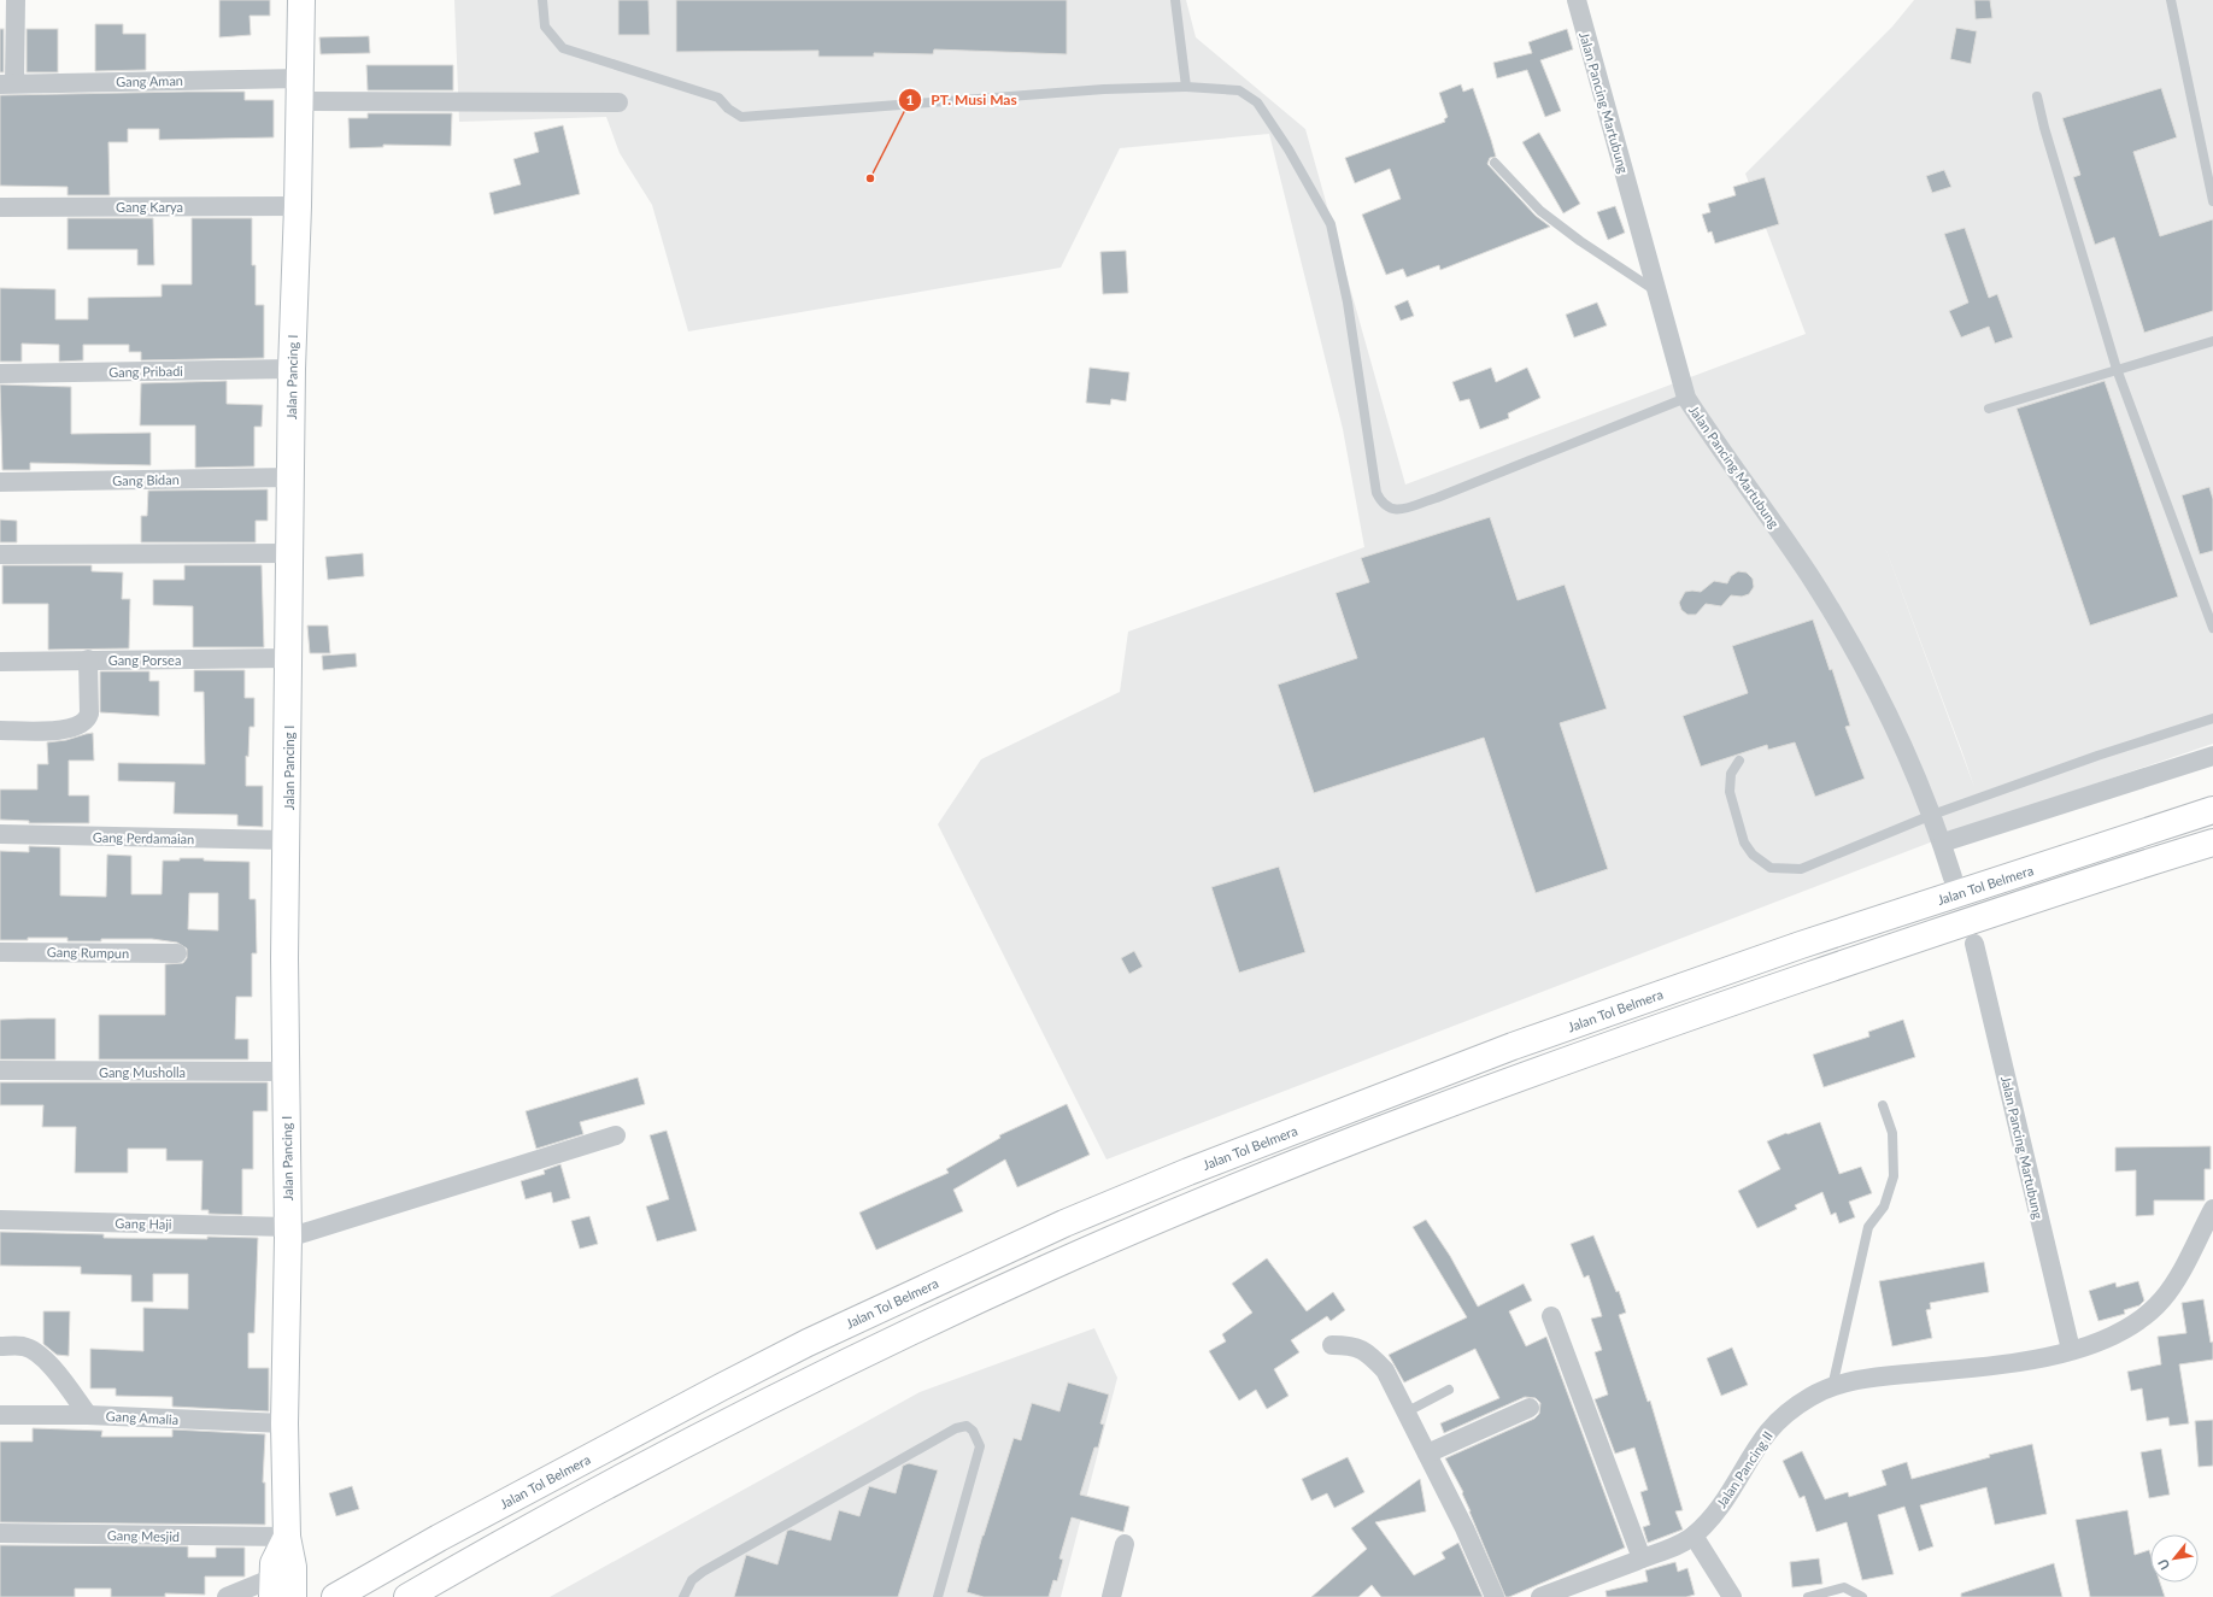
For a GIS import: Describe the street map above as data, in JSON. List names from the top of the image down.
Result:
{
  "streets": {
    "main road": ["Jalan Pancing I", "Jalan Tol Belmera"],
    "street": [
      "Gang Aman",
      "Jalan Pancing Martubung",
      "Gang Karya",
      "Gang Pribadi",
      "Gang Bidan",
      "Gang Porsea",
      "Gang Perdamaian",
      "Gang Rumpun",
      "Gang Musholla",
      "Gang Haji",
      "Gang Amalia",
      "Jalan Pancing II",
      "Gang Mesjid"
    ]
  },
  "crossings": [
    ["Gang Aman", "Jalan Pancing I"],
    ["Jalan Pancing Martubung", "Jalan Pancing II"],
    ["Gang Karya", "Jalan Pancing I"],
    ["Gang Pribadi", "Jalan Pancing I"],
    ["Jalan Pancing I", "Gang Bidan"],
    ["Jalan Pancing I", "Gang Porsea"],
    ["Jalan Pancing I", "Gang Perdamaian"],
    ["Jalan Pancing I", "Gang Musholla"],
    ["Jalan Pancing I", "Gang Haji"],
    ["Jalan Pancing I", "Gang Amalia"],
    ["Jalan Pancing I", "Gang Mesjid"]
  ],
  "places": ["PT. Musi Mas"],
  "north": "bottom left"
}
